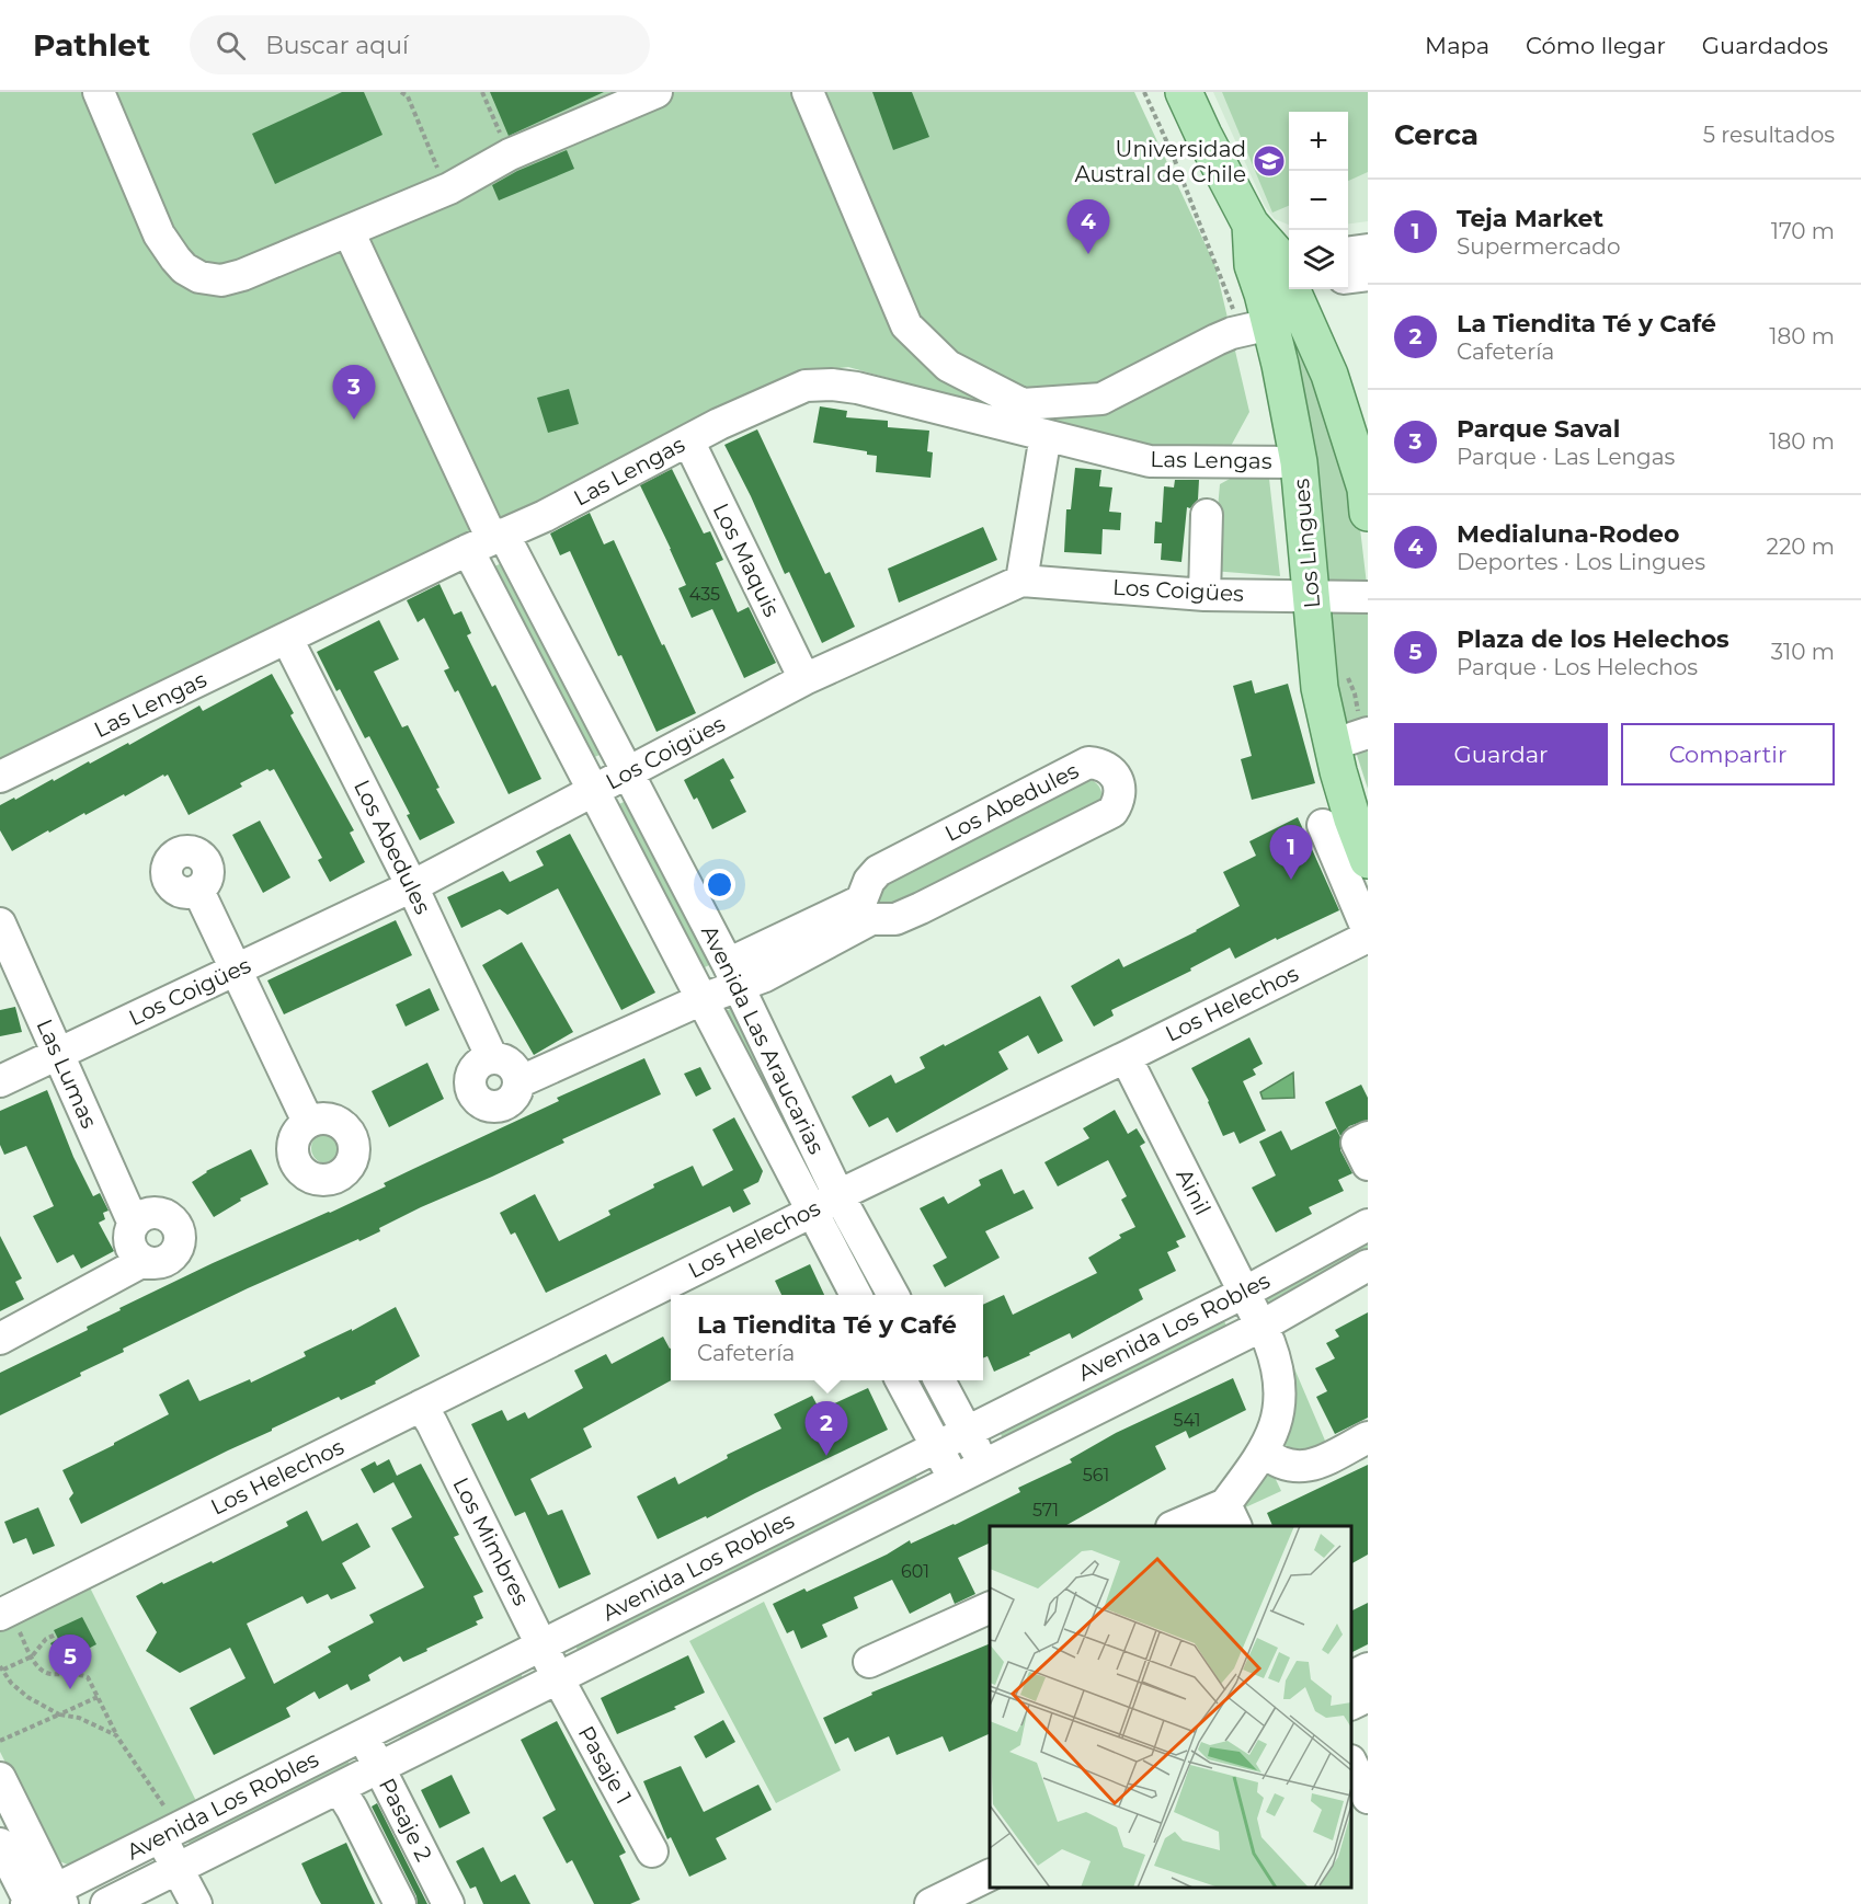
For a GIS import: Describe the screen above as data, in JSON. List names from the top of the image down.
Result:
{
  "streets": {
    "main road": ["Los Lingues"],
    "street": [
      "Las Lengas",
      "Los Maquis",
      "Los Coigües",
      "Los Abedules",
      "Los Helechos",
      "Avenida Las Araucarias",
      "Las Lumas",
      "Ainil",
      "Avenida Los Robles",
      "Los Mimbres",
      "Pasaje 1",
      "Pasaje 2"
    ]
  },
  "crossings": [
    ["Las Lengas", "Los Lingues"],
    ["Las Lengas", "Los Maquis"],
    ["Las Lengas", "Los Abedules"],
    ["Las Lengas", "Avenida Las Araucarias"],
    ["Los Lingues", "Los Coigües"],
    ["Los Maquis", "Los Coigües"],
    ["Los Coigües", "Los Abedules"],
    ["Los Coigües", "Avenida Las Araucarias"],
    ["Los Coigües", "Las Lumas"],
    ["Los Abedules", "Avenida Las Araucarias"],
    ["Los Helechos", "Avenida Las Araucarias"],
    ["Los Helechos", "Ainil"],
    ["Los Helechos", "Los Mimbres"],
    ["Ainil", "Avenida Los Robles"],
    ["Avenida Los Robles", "Los Mimbres"],
    ["Avenida Los Robles", "Pasaje 1"],
    ["Avenida Los Robles", "Pasaje 2"],
    ["Los Mimbres", "Pasaje 1"]
  ],
  "places": {
    "school or university": ["Universidad Austral de Chile"]
  },
  "house_numbers": [
    "435",
    "541",
    "561",
    "571",
    "601"
  ],
  "page": {
    "header": "Pathlet",
    "search": "Buscar aquí",
    "nav": ["Mapa", "Cómo llegar", "Guardados"],
    "heading": ["Cerca", "5 resultados"],
    "map_buttons": ["+", "−"],
    "list": [
      {
        "mark": "1",
        "name": "Teja Market",
        "note": "Supermercado",
        "value": "170 m"
      },
      {
        "mark": "2",
        "name": "La Tiendita Té y Café",
        "note": "Cafetería",
        "value": "180 m"
      },
      {
        "mark": "3",
        "name": "Parque Saval",
        "note": "Parque · Las Lengas",
        "value": "180 m"
      },
      {
        "mark": "4",
        "name": "Medialuna-Rodeo",
        "note": "Deportes · Los Lingues",
        "value": "220 m"
      },
      {
        "mark": "5",
        "name": "Plaza de los Helechos",
        "note": "Parque · Los Helechos",
        "value": "310 m"
      }
    ],
    "pins": [
      "4",
      "3",
      "1",
      "2",
      "5"
    ],
    "buttons": ["Guardar", "Compartir"],
    "popup": ["La Tiendita Té y Café", "Cafetería"]
  }
}
